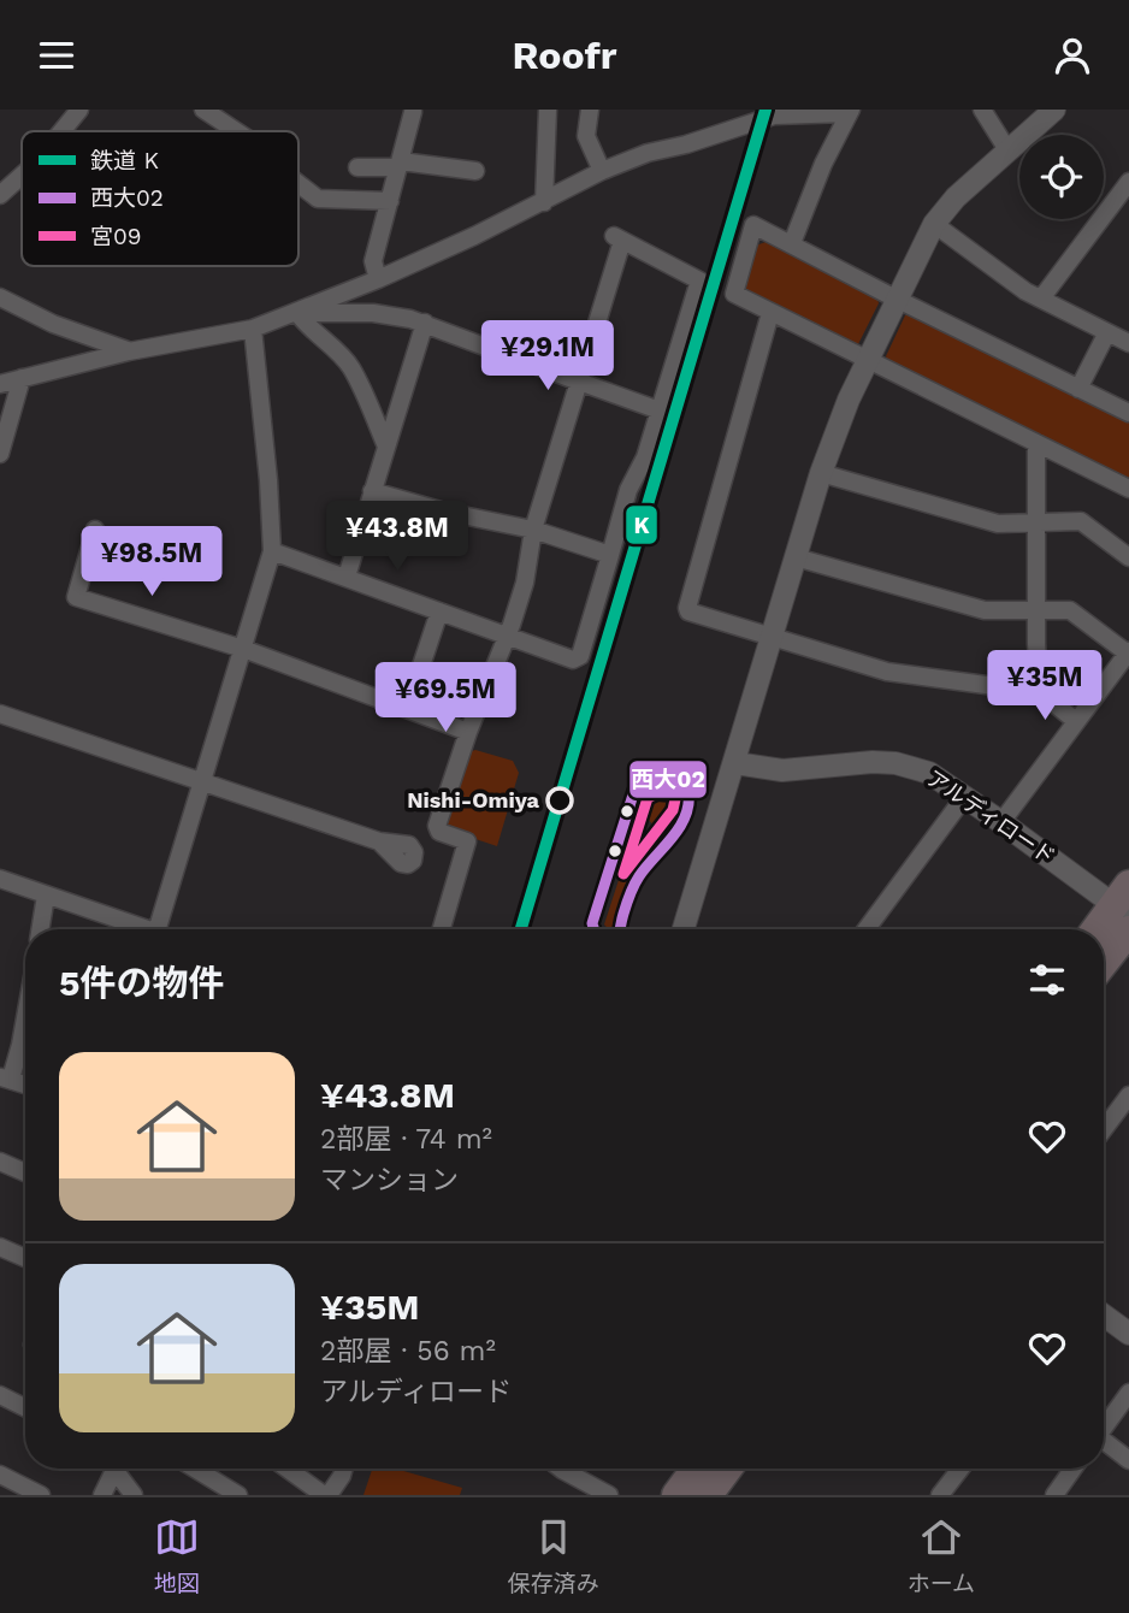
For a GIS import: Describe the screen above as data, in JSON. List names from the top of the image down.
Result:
{
  "streets": {
    "street": ["アルディロード"]
  },
  "places": ["Nishi-Omiya"],
  "lines": ["rail line K", "transit line 西大02", "transit line 宮09"],
  "legend": ["鉄道 K", "西大02", "宮09"],
  "page": {
    "header": "Roofr",
    "price": [
      "¥29.1M",
      "¥43.8M",
      "¥98.5M",
      "¥35M",
      "¥69.5M"
    ],
    "heading": "5件の物件",
    "list": [
      {
        "name": "¥43.8M",
        "note": "2部屋 · 74 m² · マンション"
      },
      {
        "name": "¥35M",
        "note": "2部屋 · 56 m² · アルディロード"
      }
    ],
    "tabs": ["地図", "保存済み", "ホーム"]
  }
}
